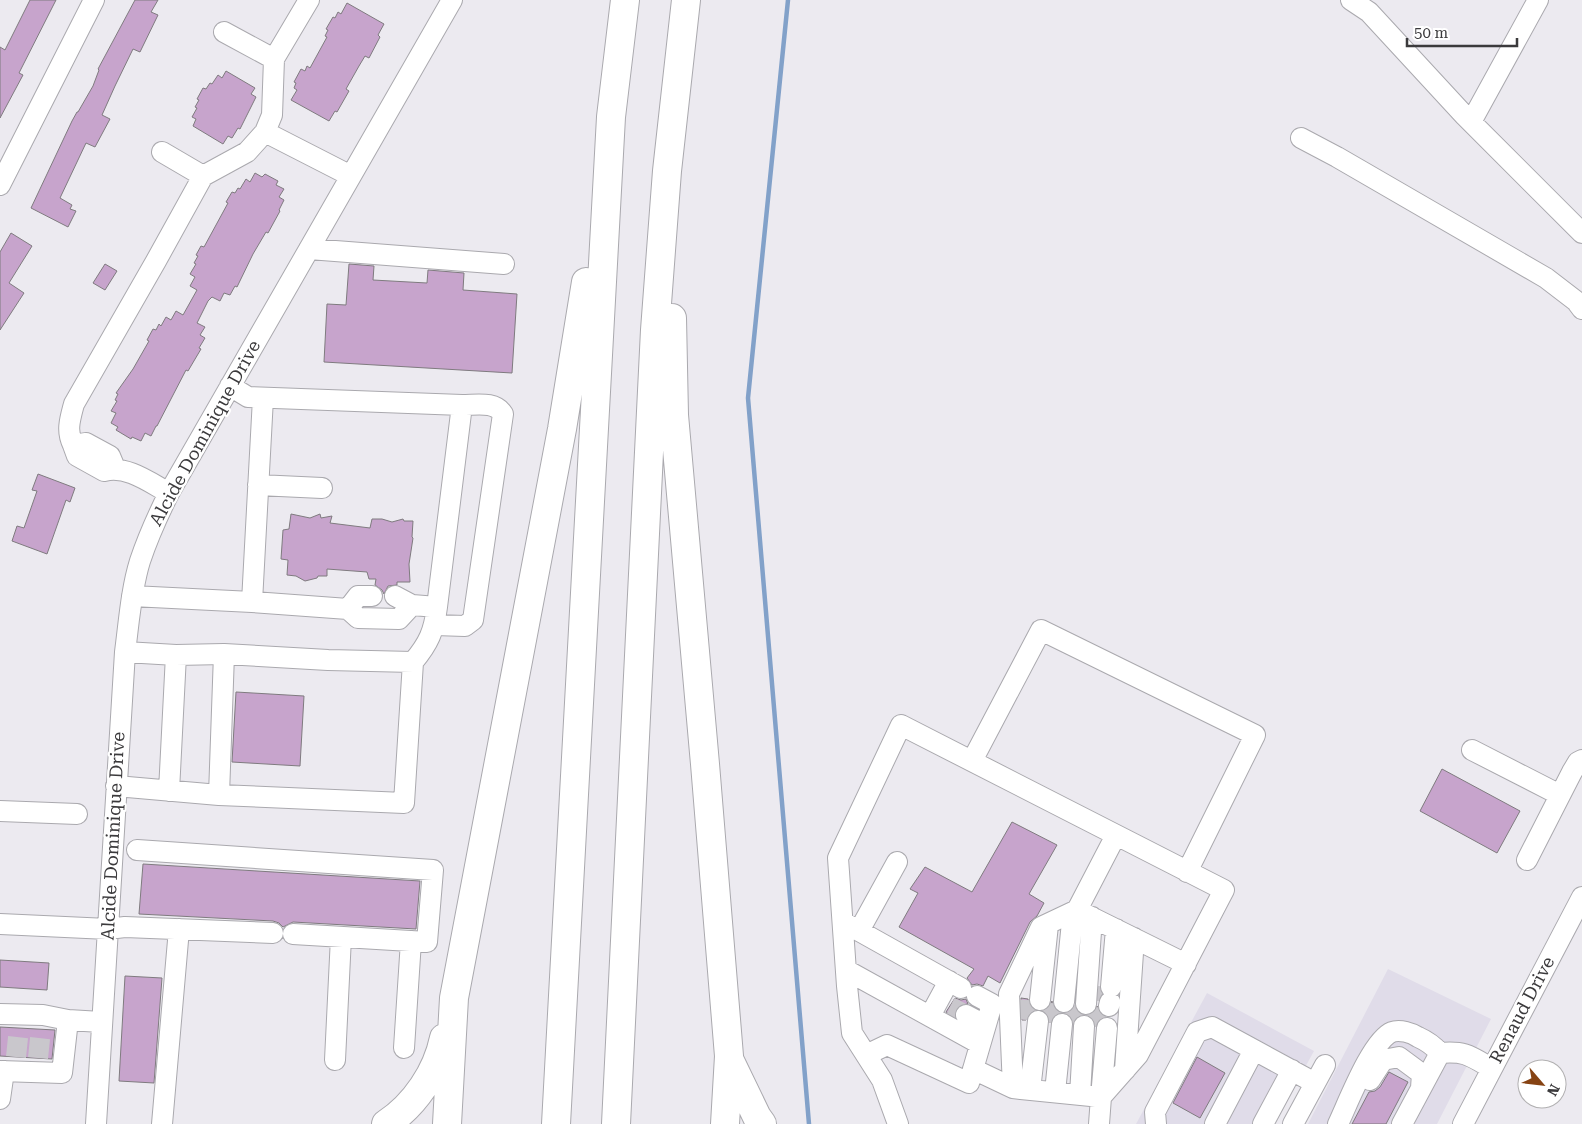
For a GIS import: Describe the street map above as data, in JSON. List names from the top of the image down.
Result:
{
  "streets": {
    "street": ["Alcide Dominique Drive", "Renaud Drive"]
  },
  "scale_bar": "50 m",
  "north": "bottom right"
}
